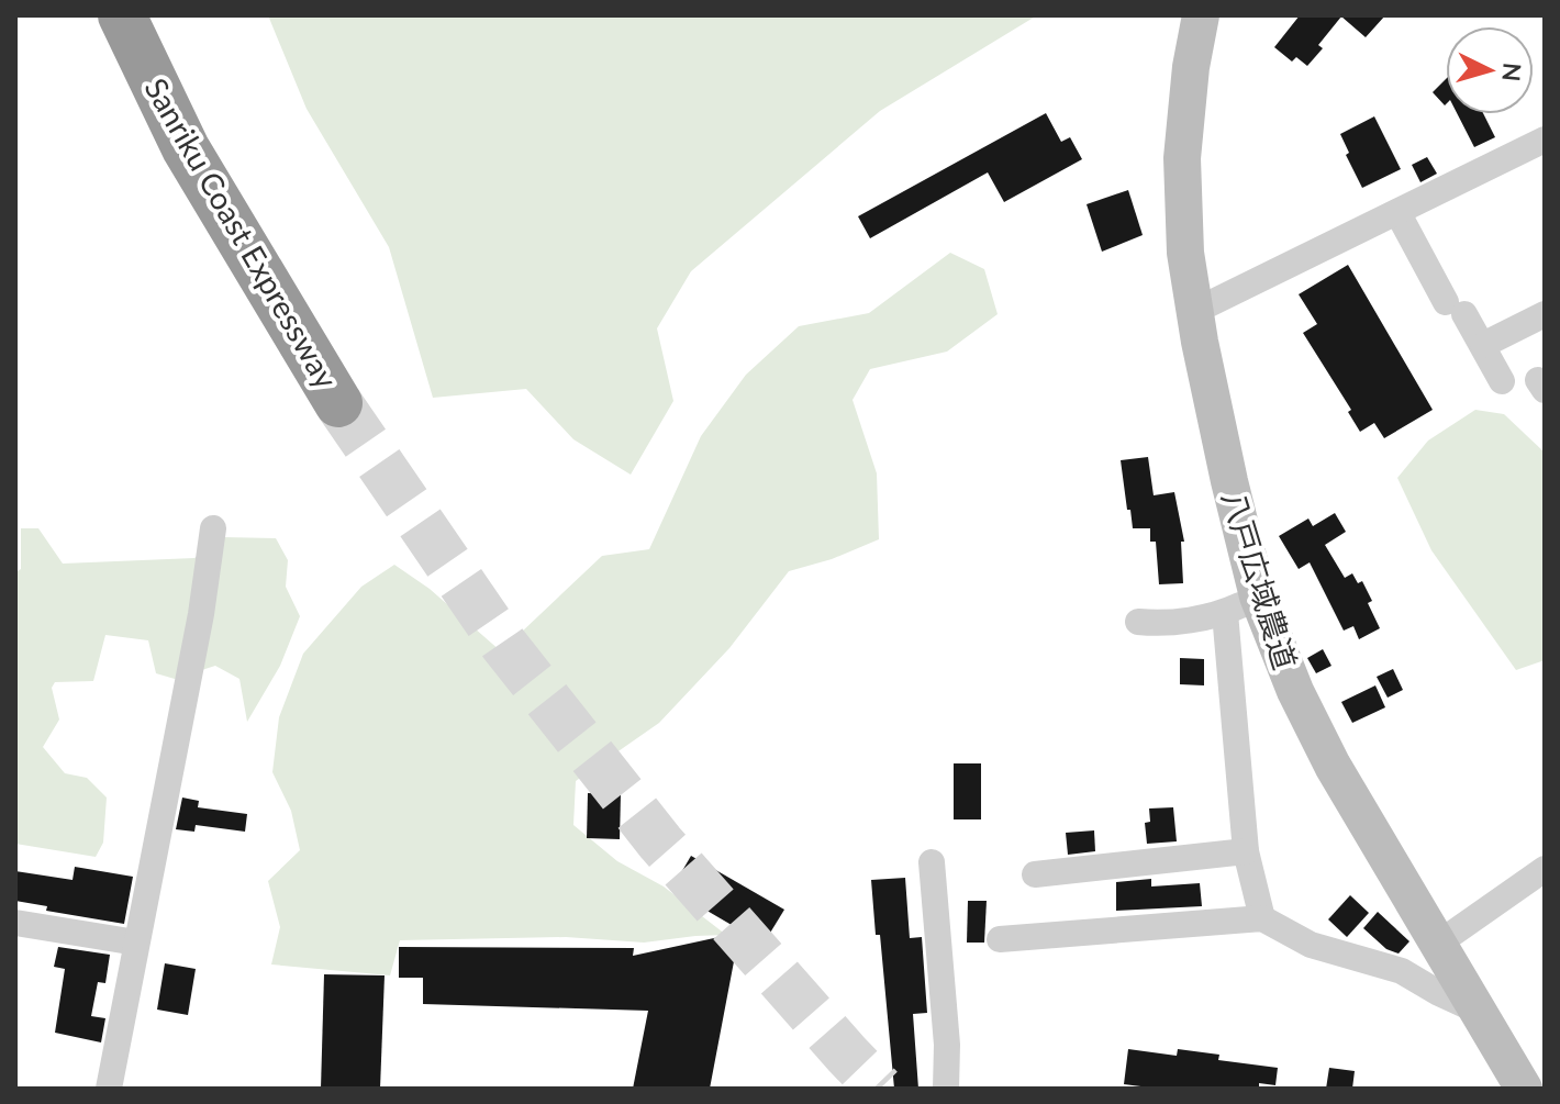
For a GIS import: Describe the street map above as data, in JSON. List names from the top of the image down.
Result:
{
  "streets": {
    "highway": ["Sanriku Coast Expressway"],
    "street": ["八戸広域農道"]
  },
  "north": "right"
}
